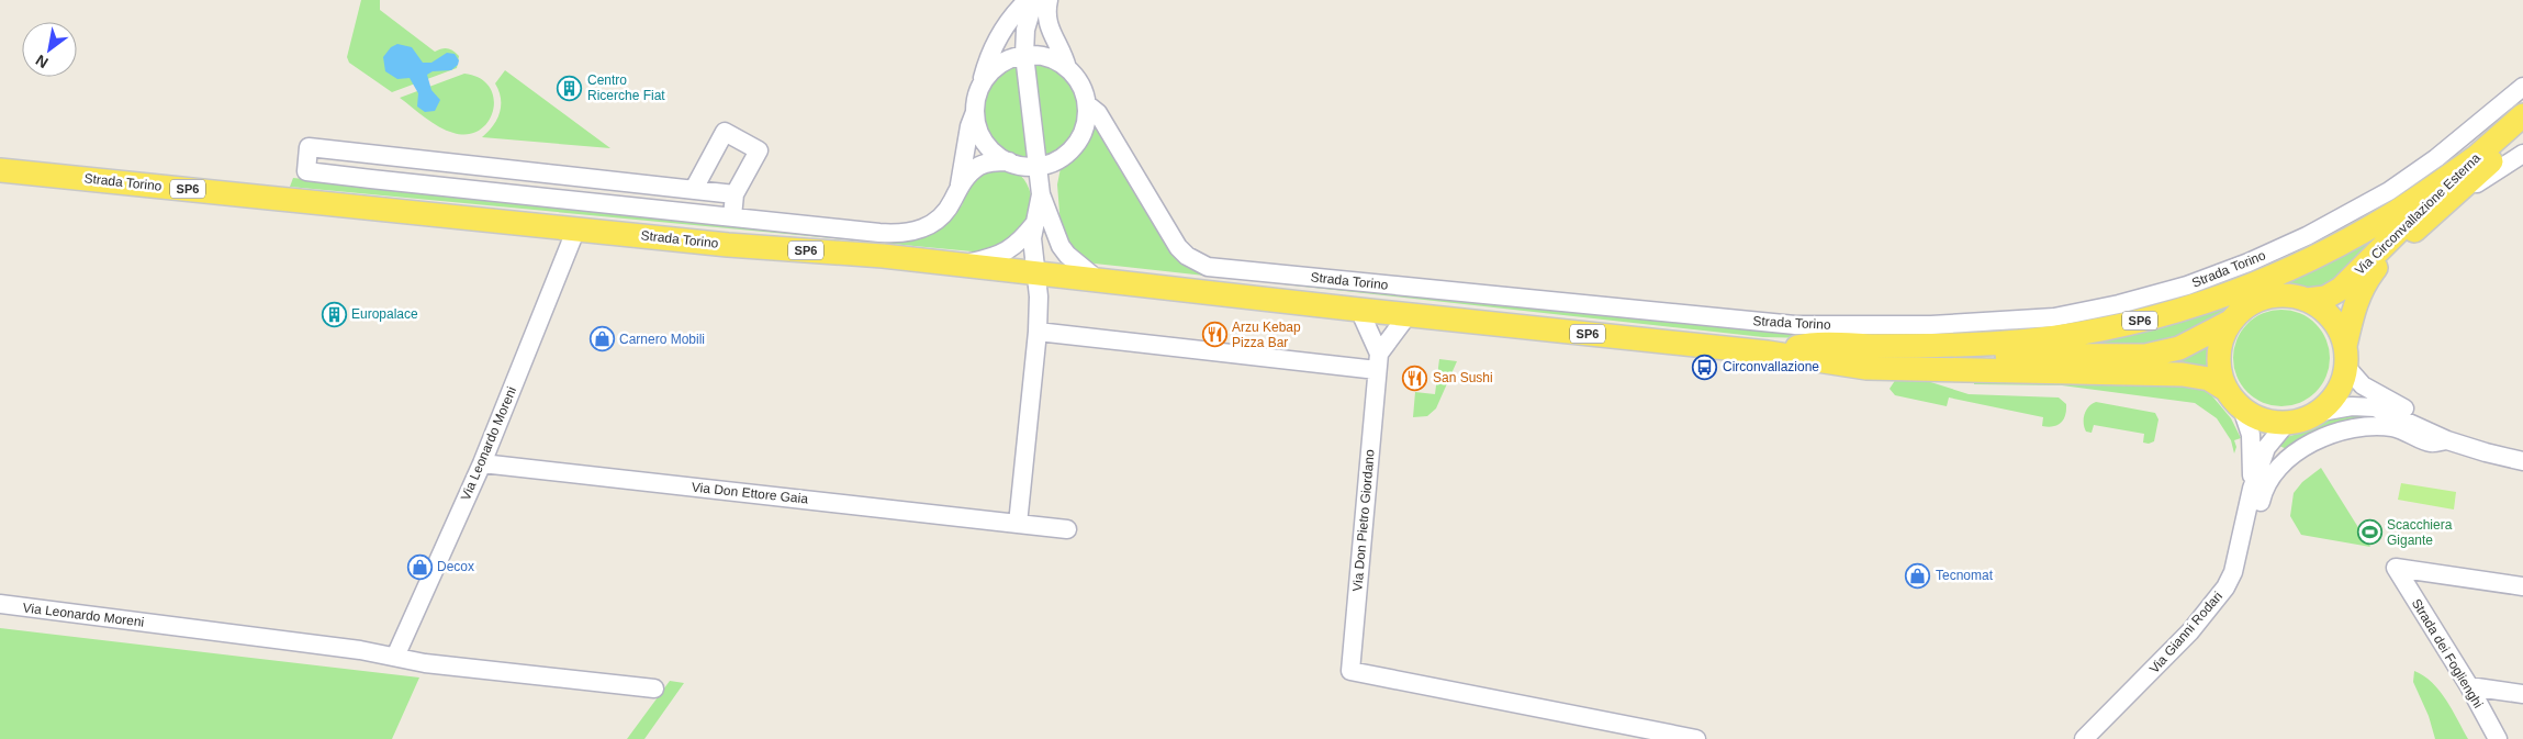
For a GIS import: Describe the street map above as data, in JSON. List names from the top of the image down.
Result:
{
  "streets": {
    "main road": ["Strada Torino", "SP6", "Via Circonvallazione Esterna"],
    "street": [
      "Via Leonardo Moreni",
      "Via Don Ettore Gaia",
      "Via Don Pietro Giordano",
      "Via Gianni Rodari",
      "Strada dei Foglienghi"
    ]
  },
  "crossings": [
    ["Strada Torino", "SP6"],
    ["Strada Torino", "Via Circonvallazione Esterna"],
    ["Strada Torino", "Via Leonardo Moreni"],
    ["Strada Torino", "Via Don Pietro Giordano"],
    ["Strada Torino", "Via Gianni Rodari"],
    ["SP6", "Via Circonvallazione Esterna"],
    ["SP6", "Via Gianni Rodari"],
    ["Via Circonvallazione Esterna", "Via Gianni Rodari"],
    ["Via Leonardo Moreni", "Via Don Ettore Gaia"]
  ],
  "places": {
    "building": ["Centro Ricerche Fiat", "Europalace"],
    "restaurant": ["Arzu Kebap Pizza Bar", "San Sushi"],
    "shop": ["Carnero Mobili", "Decox", "Tecnomat"],
    "bus stop": ["Circonvallazione"],
    "sports": ["Scacchiera Gigante"]
  },
  "north": "bottom left"
}
